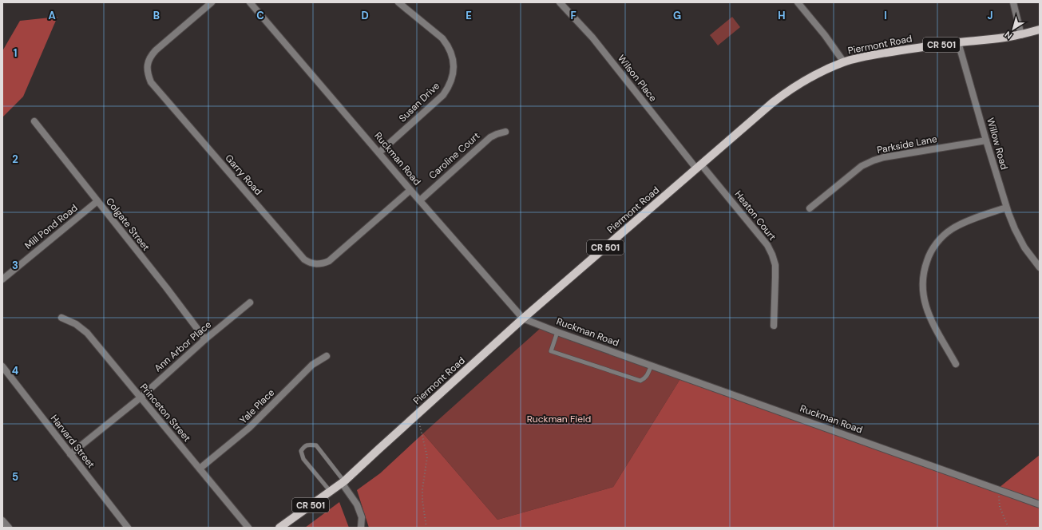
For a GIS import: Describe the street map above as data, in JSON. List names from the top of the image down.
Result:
{
  "streets": {
    "main road": ["Piermont Road", "CR 501"],
    "street": [
      "Wilson Place",
      "Susan Drive",
      "Willow Road",
      "Parkside Lane",
      "Caroline Court",
      "Ruckman Road",
      "Garry Road",
      "Heaton Court",
      "Colgate Street",
      "Mill Pond Road",
      "Ann Arbor Place",
      "Yale Place",
      "Princeton Street",
      "Harvard Street"
    ]
  },
  "crossings": [
    ["Piermont Road", "Wilson Place"],
    ["Piermont Road", "Willow Road"],
    ["Piermont Road", "Ruckman Road"],
    ["Piermont Road", "Heaton Court"],
    ["Wilson Place", "Heaton Court"],
    ["Susan Drive", "Ruckman Road"],
    ["Willow Road", "Parkside Lane"],
    ["Caroline Court", "Ruckman Road"],
    ["Ruckman Road", "Garry Road"],
    ["Colgate Street", "Mill Pond Road"],
    ["Colgate Street", "Ann Arbor Place"],
    ["Ann Arbor Place", "Princeton Street"],
    ["Ann Arbor Place", "Harvard Street"],
    ["Yale Place", "Princeton Street"]
  ],
  "parks": ["Ruckman Field"],
  "north": "bottom left",
  "grid": {
    "columns": [
      "A",
      "B",
      "C",
      "D",
      "E",
      "F",
      "G",
      "H",
      "I",
      "J"
    ],
    "rows": [
      "1",
      "2",
      "3",
      "4",
      "5"
    ]
  }
}
